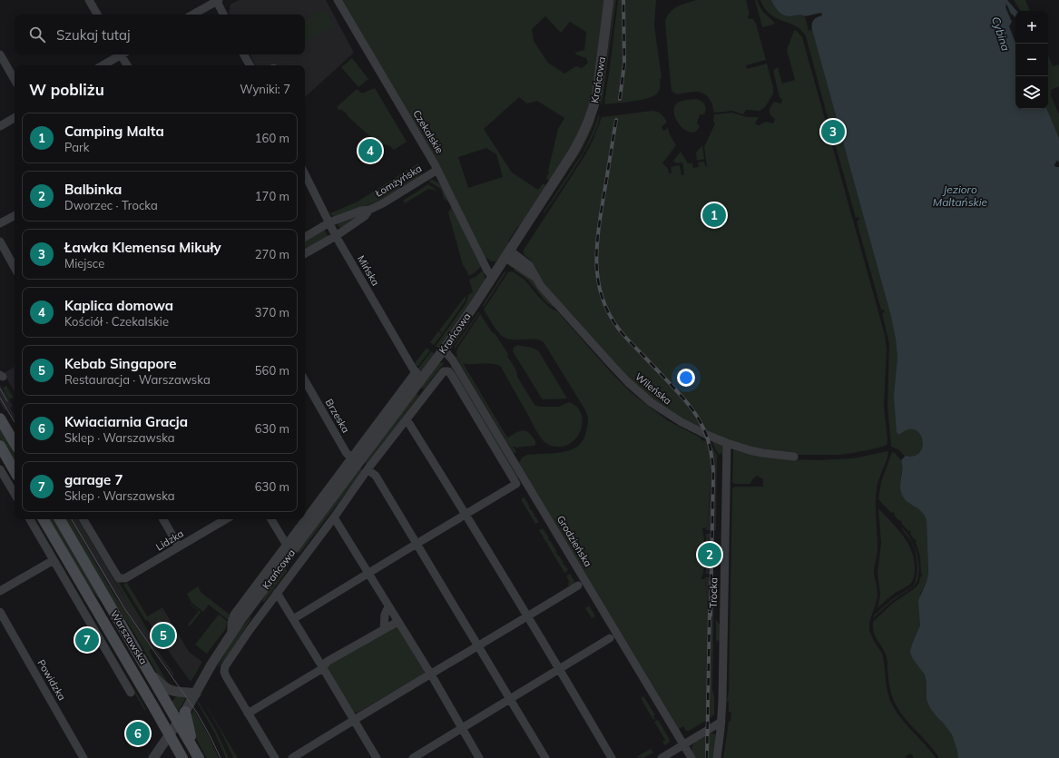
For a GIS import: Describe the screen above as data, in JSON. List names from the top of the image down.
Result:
{
  "streets": {
    "main road": ["Warszawska"],
    "street": [
      "Krańcowa",
      "Czekalskie",
      "Łomżyńska",
      "Mińska",
      "Wileńska",
      "Brzeska",
      "Lidzka",
      "Grodzieńska",
      "Trocka",
      "Powidzka"
    ]
  },
  "crossings": [
    ["Krańcowa", "Czekalskie"],
    ["Krańcowa", "Mińska"],
    ["Krańcowa", "Wileńska"],
    ["Krańcowa", "Brzeska"],
    ["Krańcowa", "Grodzieńska"],
    ["Krańcowa", "Warszawska"],
    ["Czekalskie", "Łomżyńska"],
    ["Łomżyńska", "Mińska"],
    ["Wileńska", "Trocka"]
  ],
  "water": ["Cybina", "Jezioro Maltańskie"],
  "page": {
    "map_buttons": ["+", "−"],
    "search": "Szukaj tutaj",
    "heading": ["W pobliżu", "Wyniki: 7"],
    "list": [
      {
        "mark": "1",
        "name": "Camping Malta",
        "note": "Park",
        "value": "160 m"
      },
      {
        "mark": "2",
        "name": "Balbinka",
        "note": "Dworzec · Trocka",
        "value": "170 m"
      },
      {
        "mark": "3",
        "name": "Ławka Klemensa Mikuły",
        "note": "Miejsce",
        "value": "270 m"
      },
      {
        "mark": "4",
        "name": "Kaplica domowa",
        "note": "Kościół · Czekalskie",
        "value": "370 m"
      },
      {
        "mark": "5",
        "name": "Kebab Singapore",
        "note": "Restauracja · Warszawska",
        "value": "560 m"
      },
      {
        "mark": "6",
        "name": "Kwiaciarnia Gracja",
        "note": "Sklep · Warszawska",
        "value": "630 m"
      },
      {
        "mark": "7",
        "name": "garage 7",
        "note": "Sklep · Warszawska",
        "value": "630 m"
      }
    ],
    "pins": [
      "3",
      "4",
      "1",
      "2",
      "5",
      "7",
      "6"
    ]
  }
}
